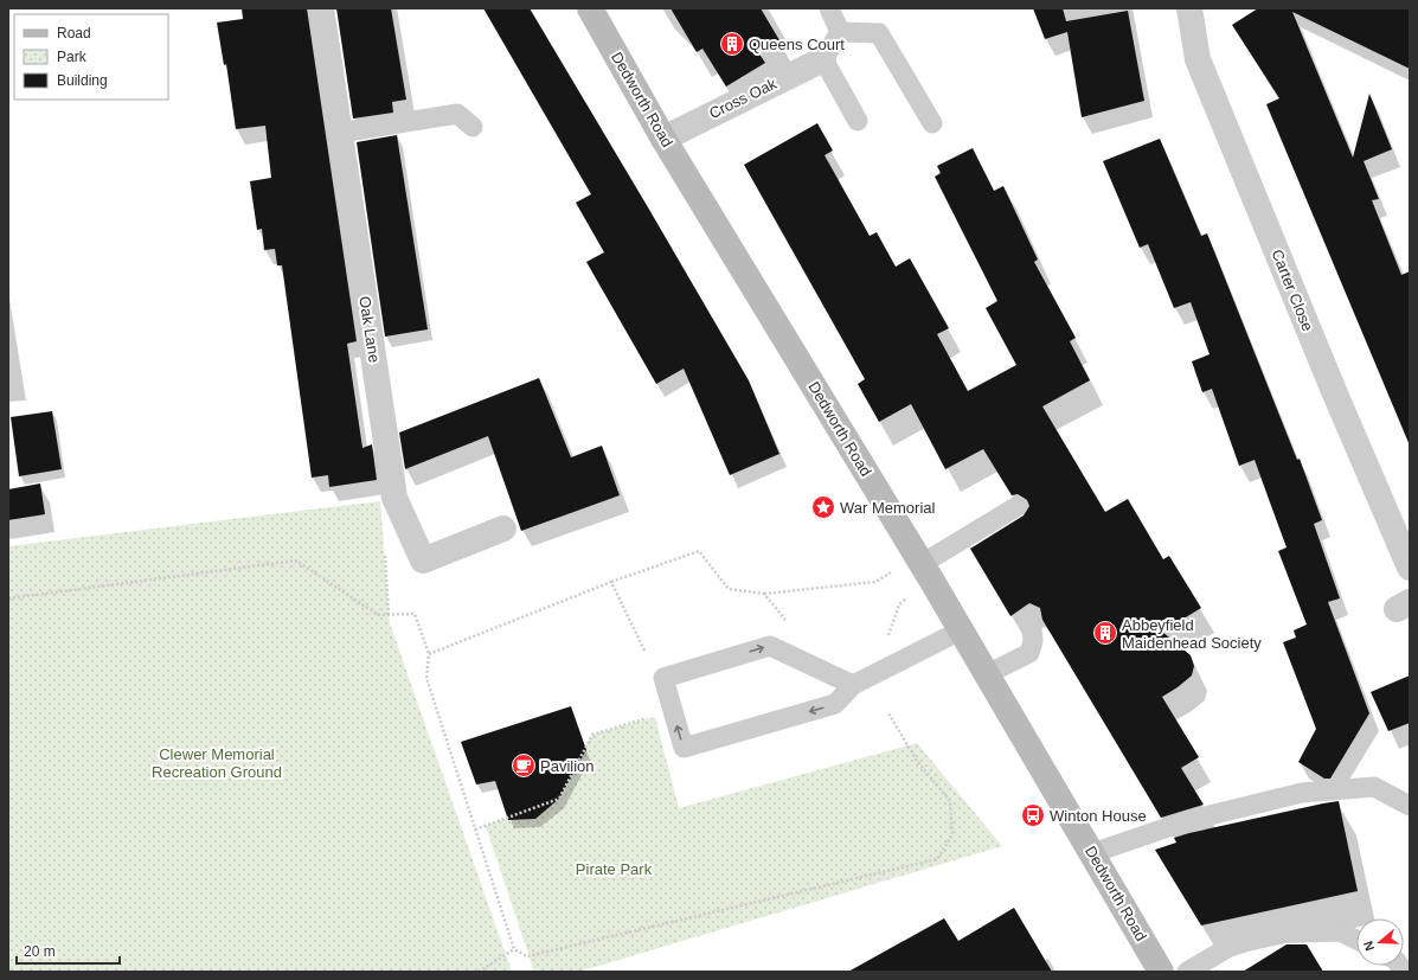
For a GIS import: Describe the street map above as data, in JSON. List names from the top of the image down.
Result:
{
  "streets": {
    "main road": ["Dedworth Road"],
    "street": ["Cross Oak", "Carter Close", "Oak Lane"]
  },
  "crossings": [
    ["Cross Oak", "Dedworth Road"]
  ],
  "parks": ["Clewer Memorial Recreation Ground", "Pirate Park"],
  "places": {
    "building": ["Queens Court", "Abbeyfield Maidenhead Society"],
    "place": ["War Memorial"],
    "cafe": ["Pavilion"],
    "bus stop": ["Winton House"]
  },
  "legend": ["Road", "Park", "Building"],
  "scale_bar": "20 m",
  "north": "left"
}
